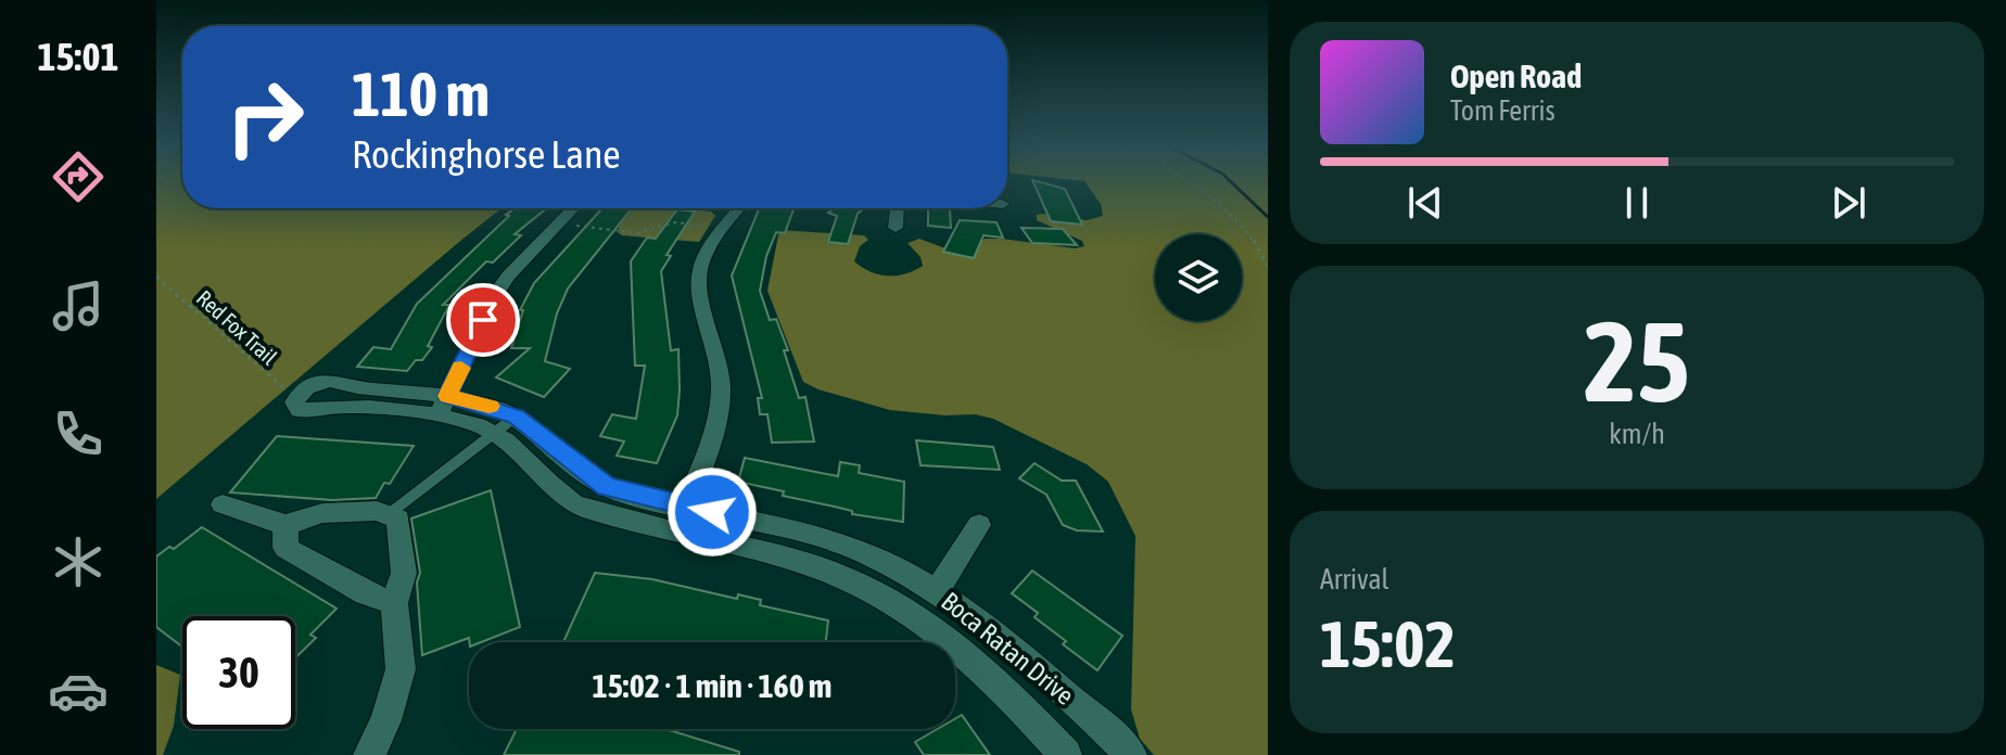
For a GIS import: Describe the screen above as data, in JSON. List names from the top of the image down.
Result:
{
  "streets": {
    "street": ["Boca Ratan Drive"],
    "path": ["Red Fox Trail"]
  },
  "crossings": [
    ["Red Fox Trail", "Boca Ratan Drive"]
  ],
  "page": {
    "tabs": "15:01",
    "turn": ["110 m", "Rockinghorse Lane"],
    "song": ["Open Road", "Tom Ferris"],
    "tile": [
      ["25", "km/h"],
      ["Arrival", "15:02"]
    ],
    "limit": "30",
    "trip": "15:02 · 1 min · 160 m"
  }
}
